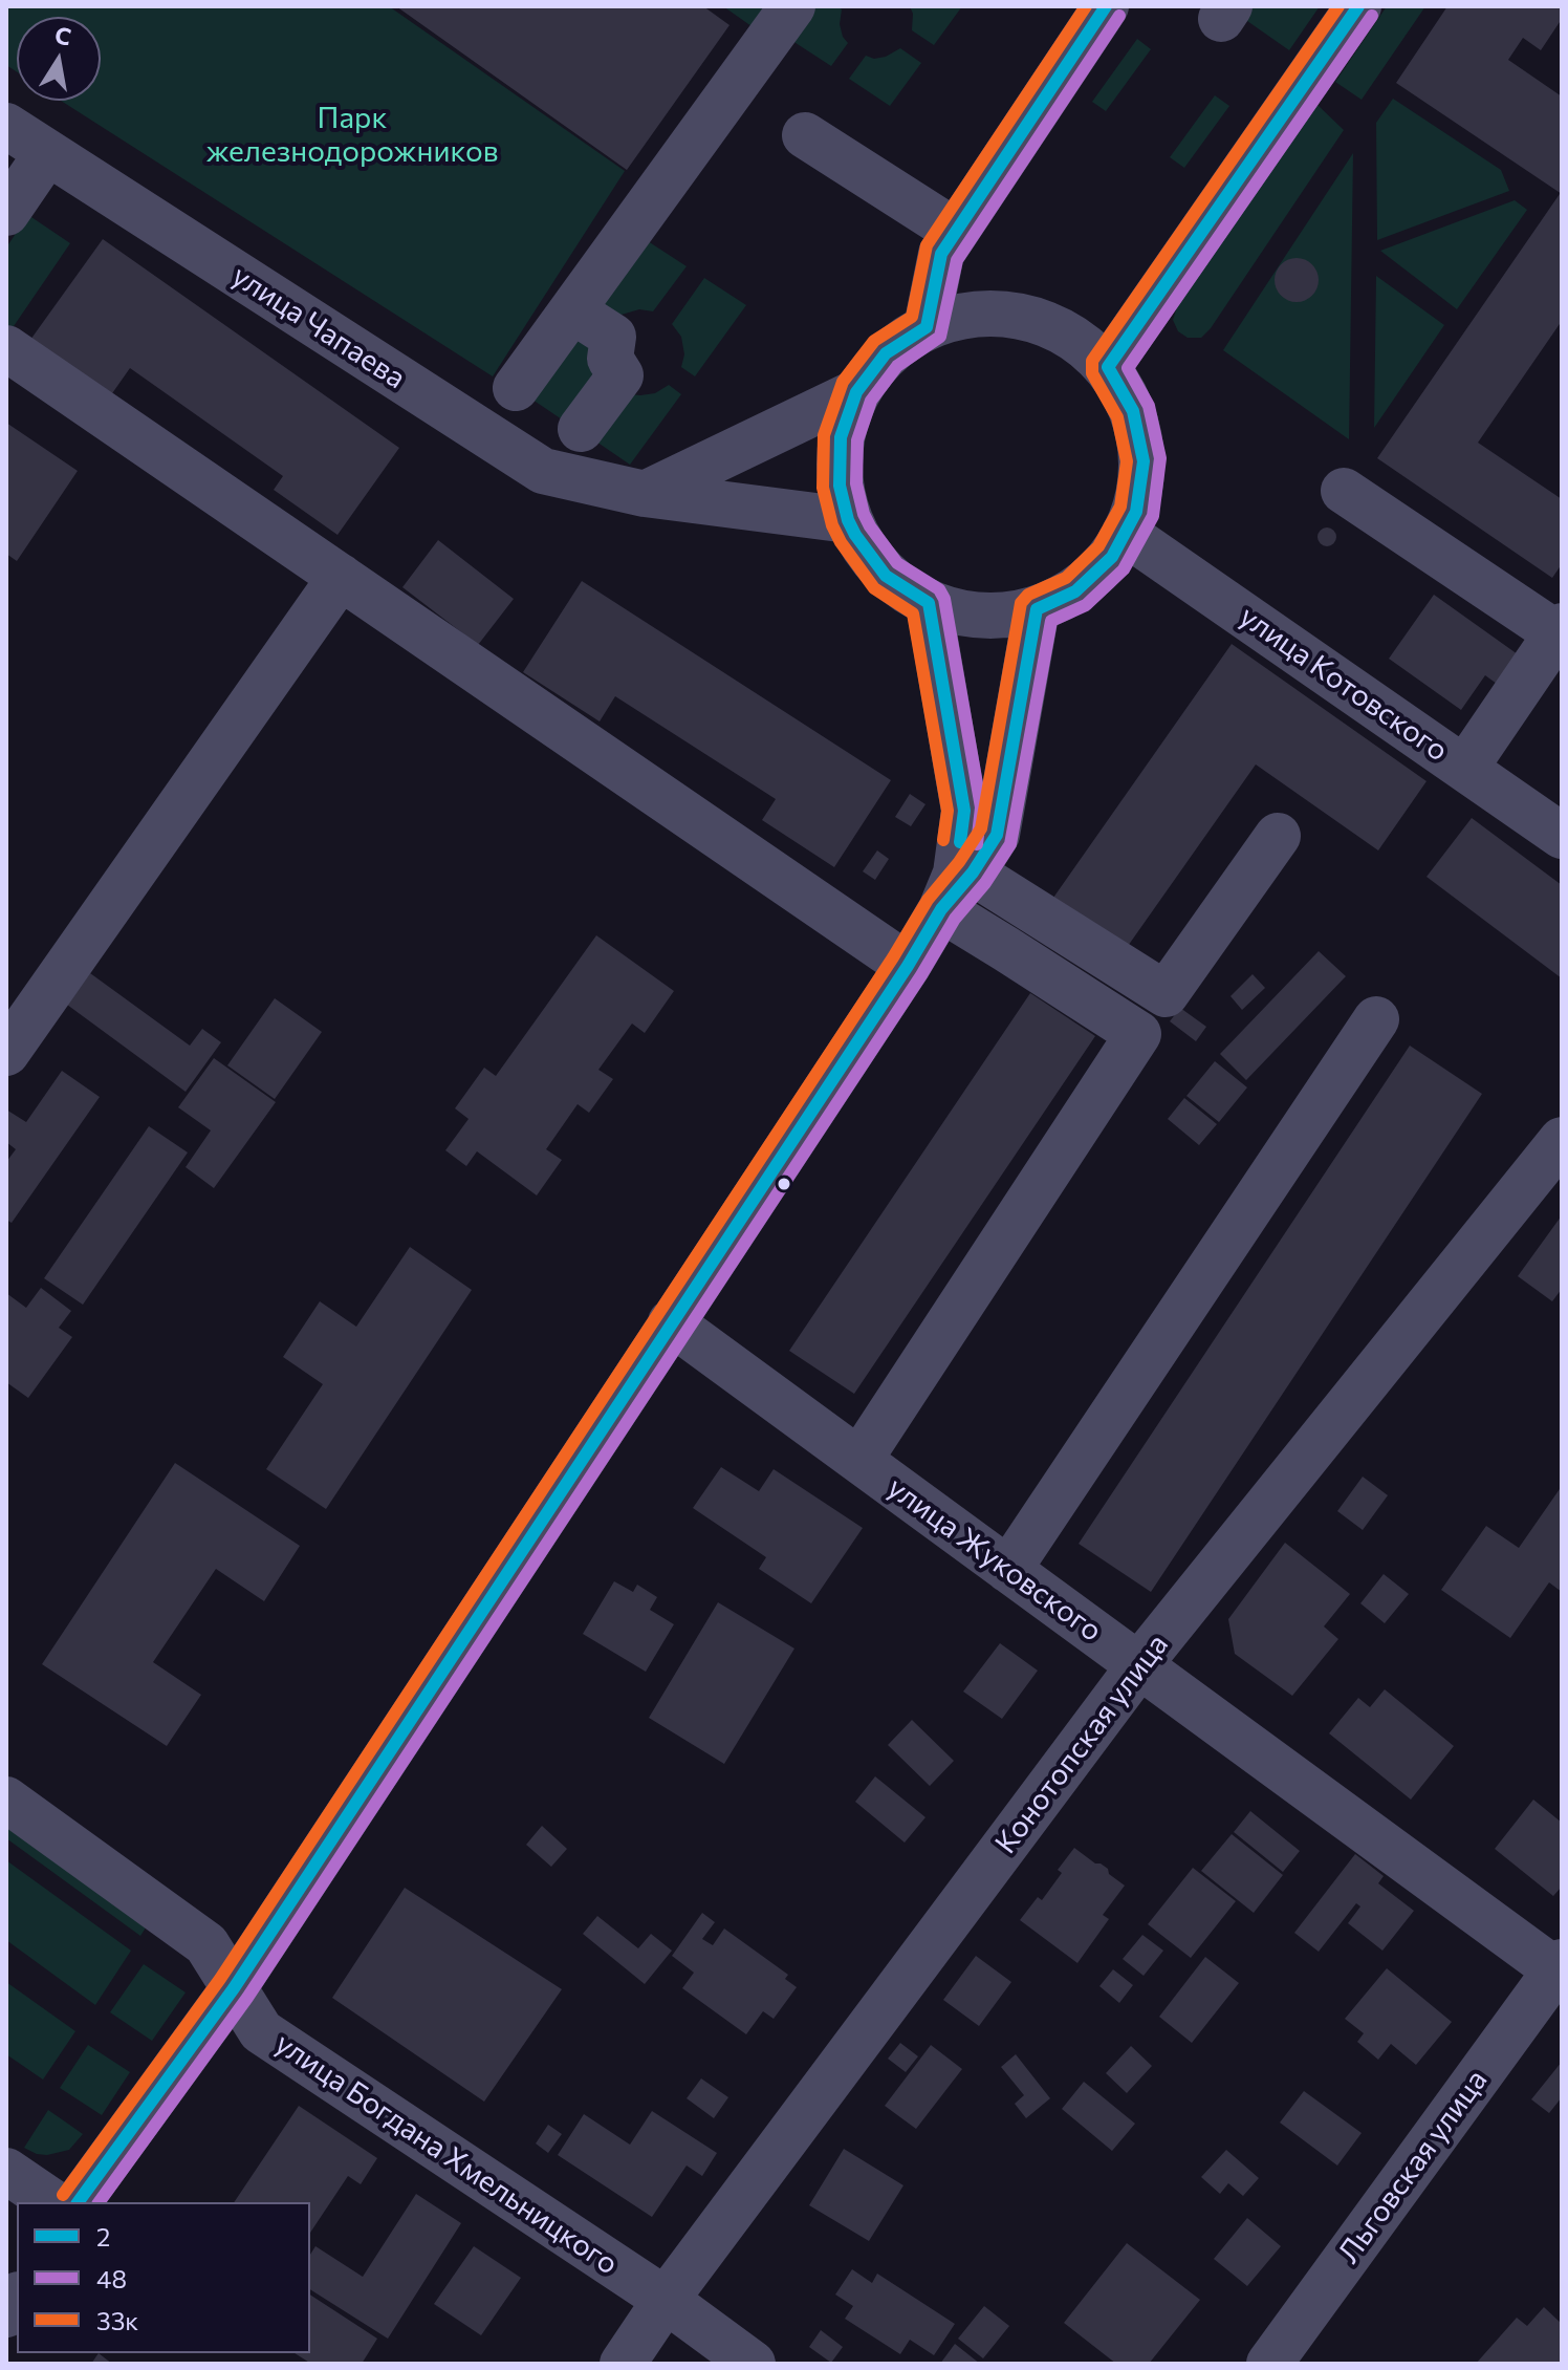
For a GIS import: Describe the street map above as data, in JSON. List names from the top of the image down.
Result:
{
  "streets": {
    "street": [
      "улица Чапаева",
      "улица Котовского",
      "улица Жуковского",
      "Конотопская улица",
      "улица Богдана Хмельницкого",
      "Льговская улица"
    ]
  },
  "crossings": [
    ["улица Жуковского", "Конотопская улица"],
    ["улица Жуковского", "Льговская улица"],
    ["Конотопская улица", "улица Богдана Хмельницкого"]
  ],
  "parks": ["Парк железнодорожников"],
  "lines": ["transit line 2", "transit line 33к", "transit line 48"],
  "legend": ["2", "48", "33к"],
  "north": "top"
}
